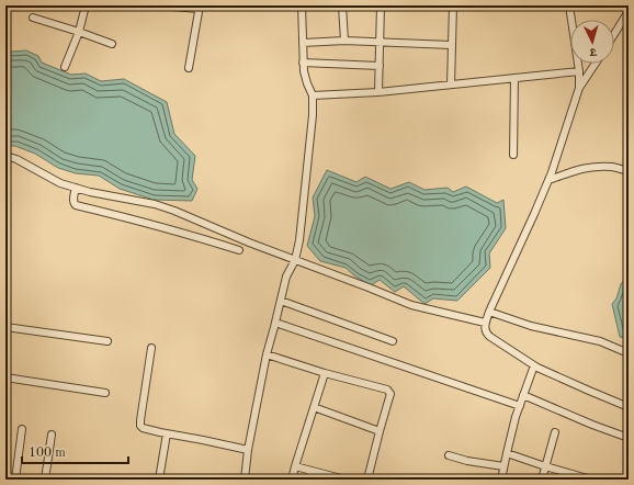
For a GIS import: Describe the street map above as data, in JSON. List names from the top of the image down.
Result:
{
  "scale_bar": "100 m",
  "north": "bottom"
}
